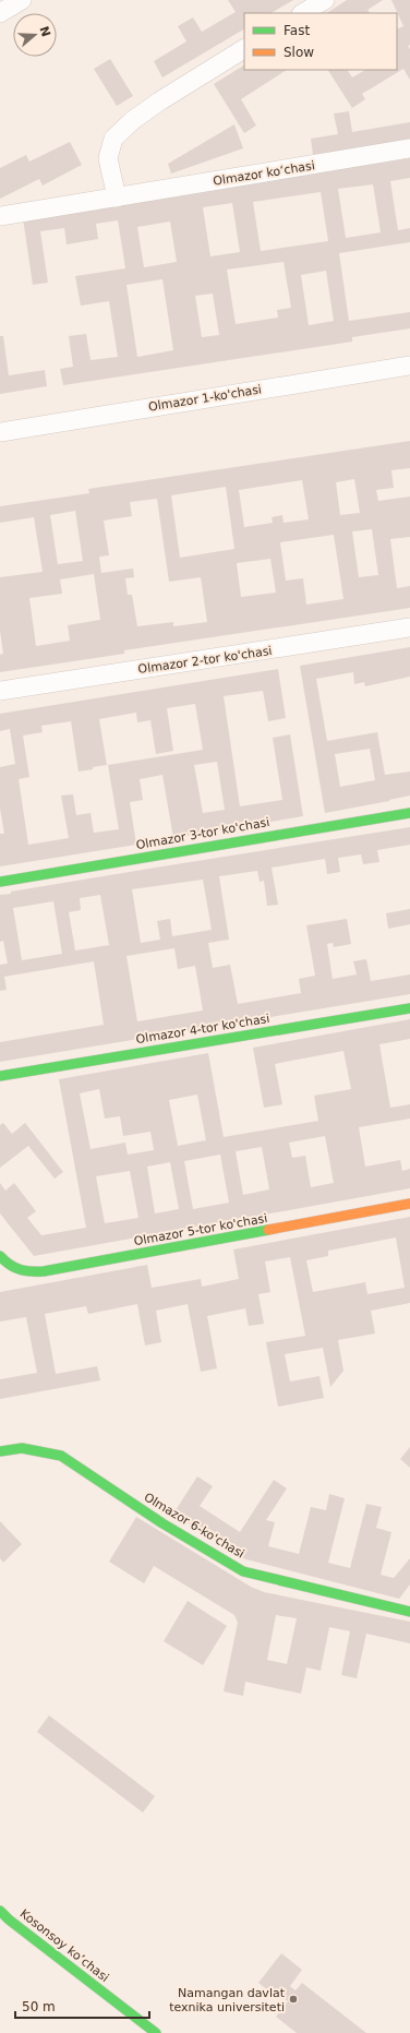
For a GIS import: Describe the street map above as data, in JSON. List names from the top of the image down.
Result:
{
  "streets": {
    "street": [
      "Olmazor koʻchasi",
      "Olmazor 1-ko'chasi",
      "Olmazor 2-tor ko'chasi",
      "Olmazor 3-tor ko'chasi",
      "Olmazor 4-tor ko'chasi",
      "Olmazor 5-tor ko'chasi",
      "Olmazor 6-ko'chasi",
      "Kosonsoy ko’chasi"
    ]
  },
  "places": ["Namangan davlat texnika universiteti"],
  "legend": ["Fast", "Slow"],
  "scale_bar": "50 m",
  "north": "right"
}
